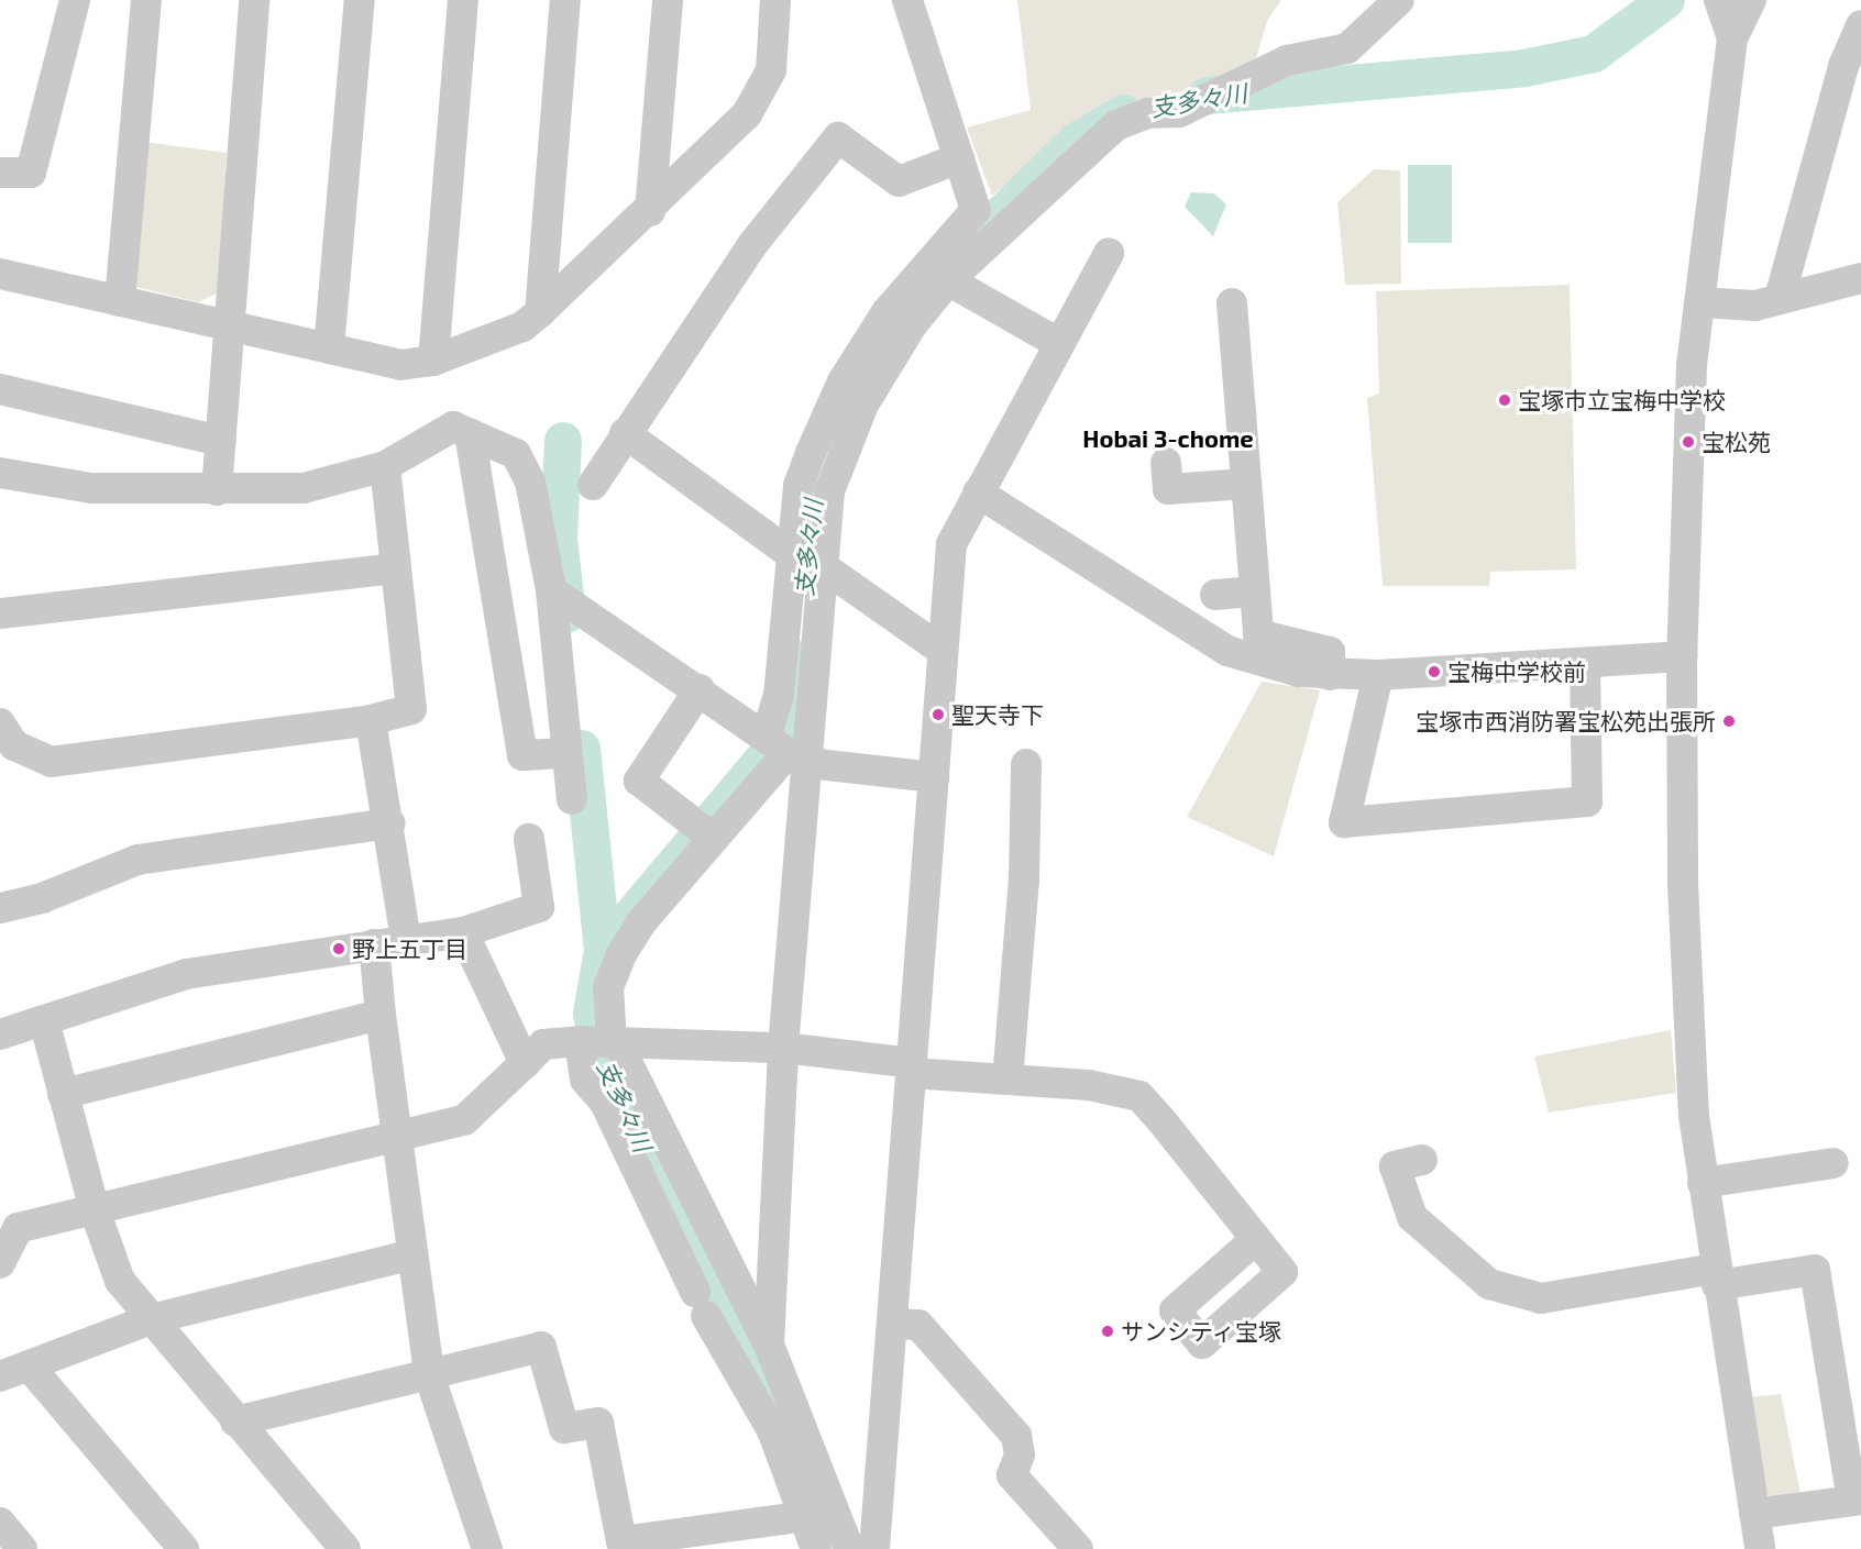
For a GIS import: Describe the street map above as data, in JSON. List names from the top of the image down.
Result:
{
  "districts": ["Hobai 3-chome"],
  "water": ["支多々川"],
  "places": [
    "宝塚市立宝梅中学校",
    "宝松苑",
    "宝梅中学校前",
    "聖天寺下",
    "宝塚市西消防署宝松苑出張所",
    "野上五丁目",
    "サンシティ宝塚"
  ]
}
